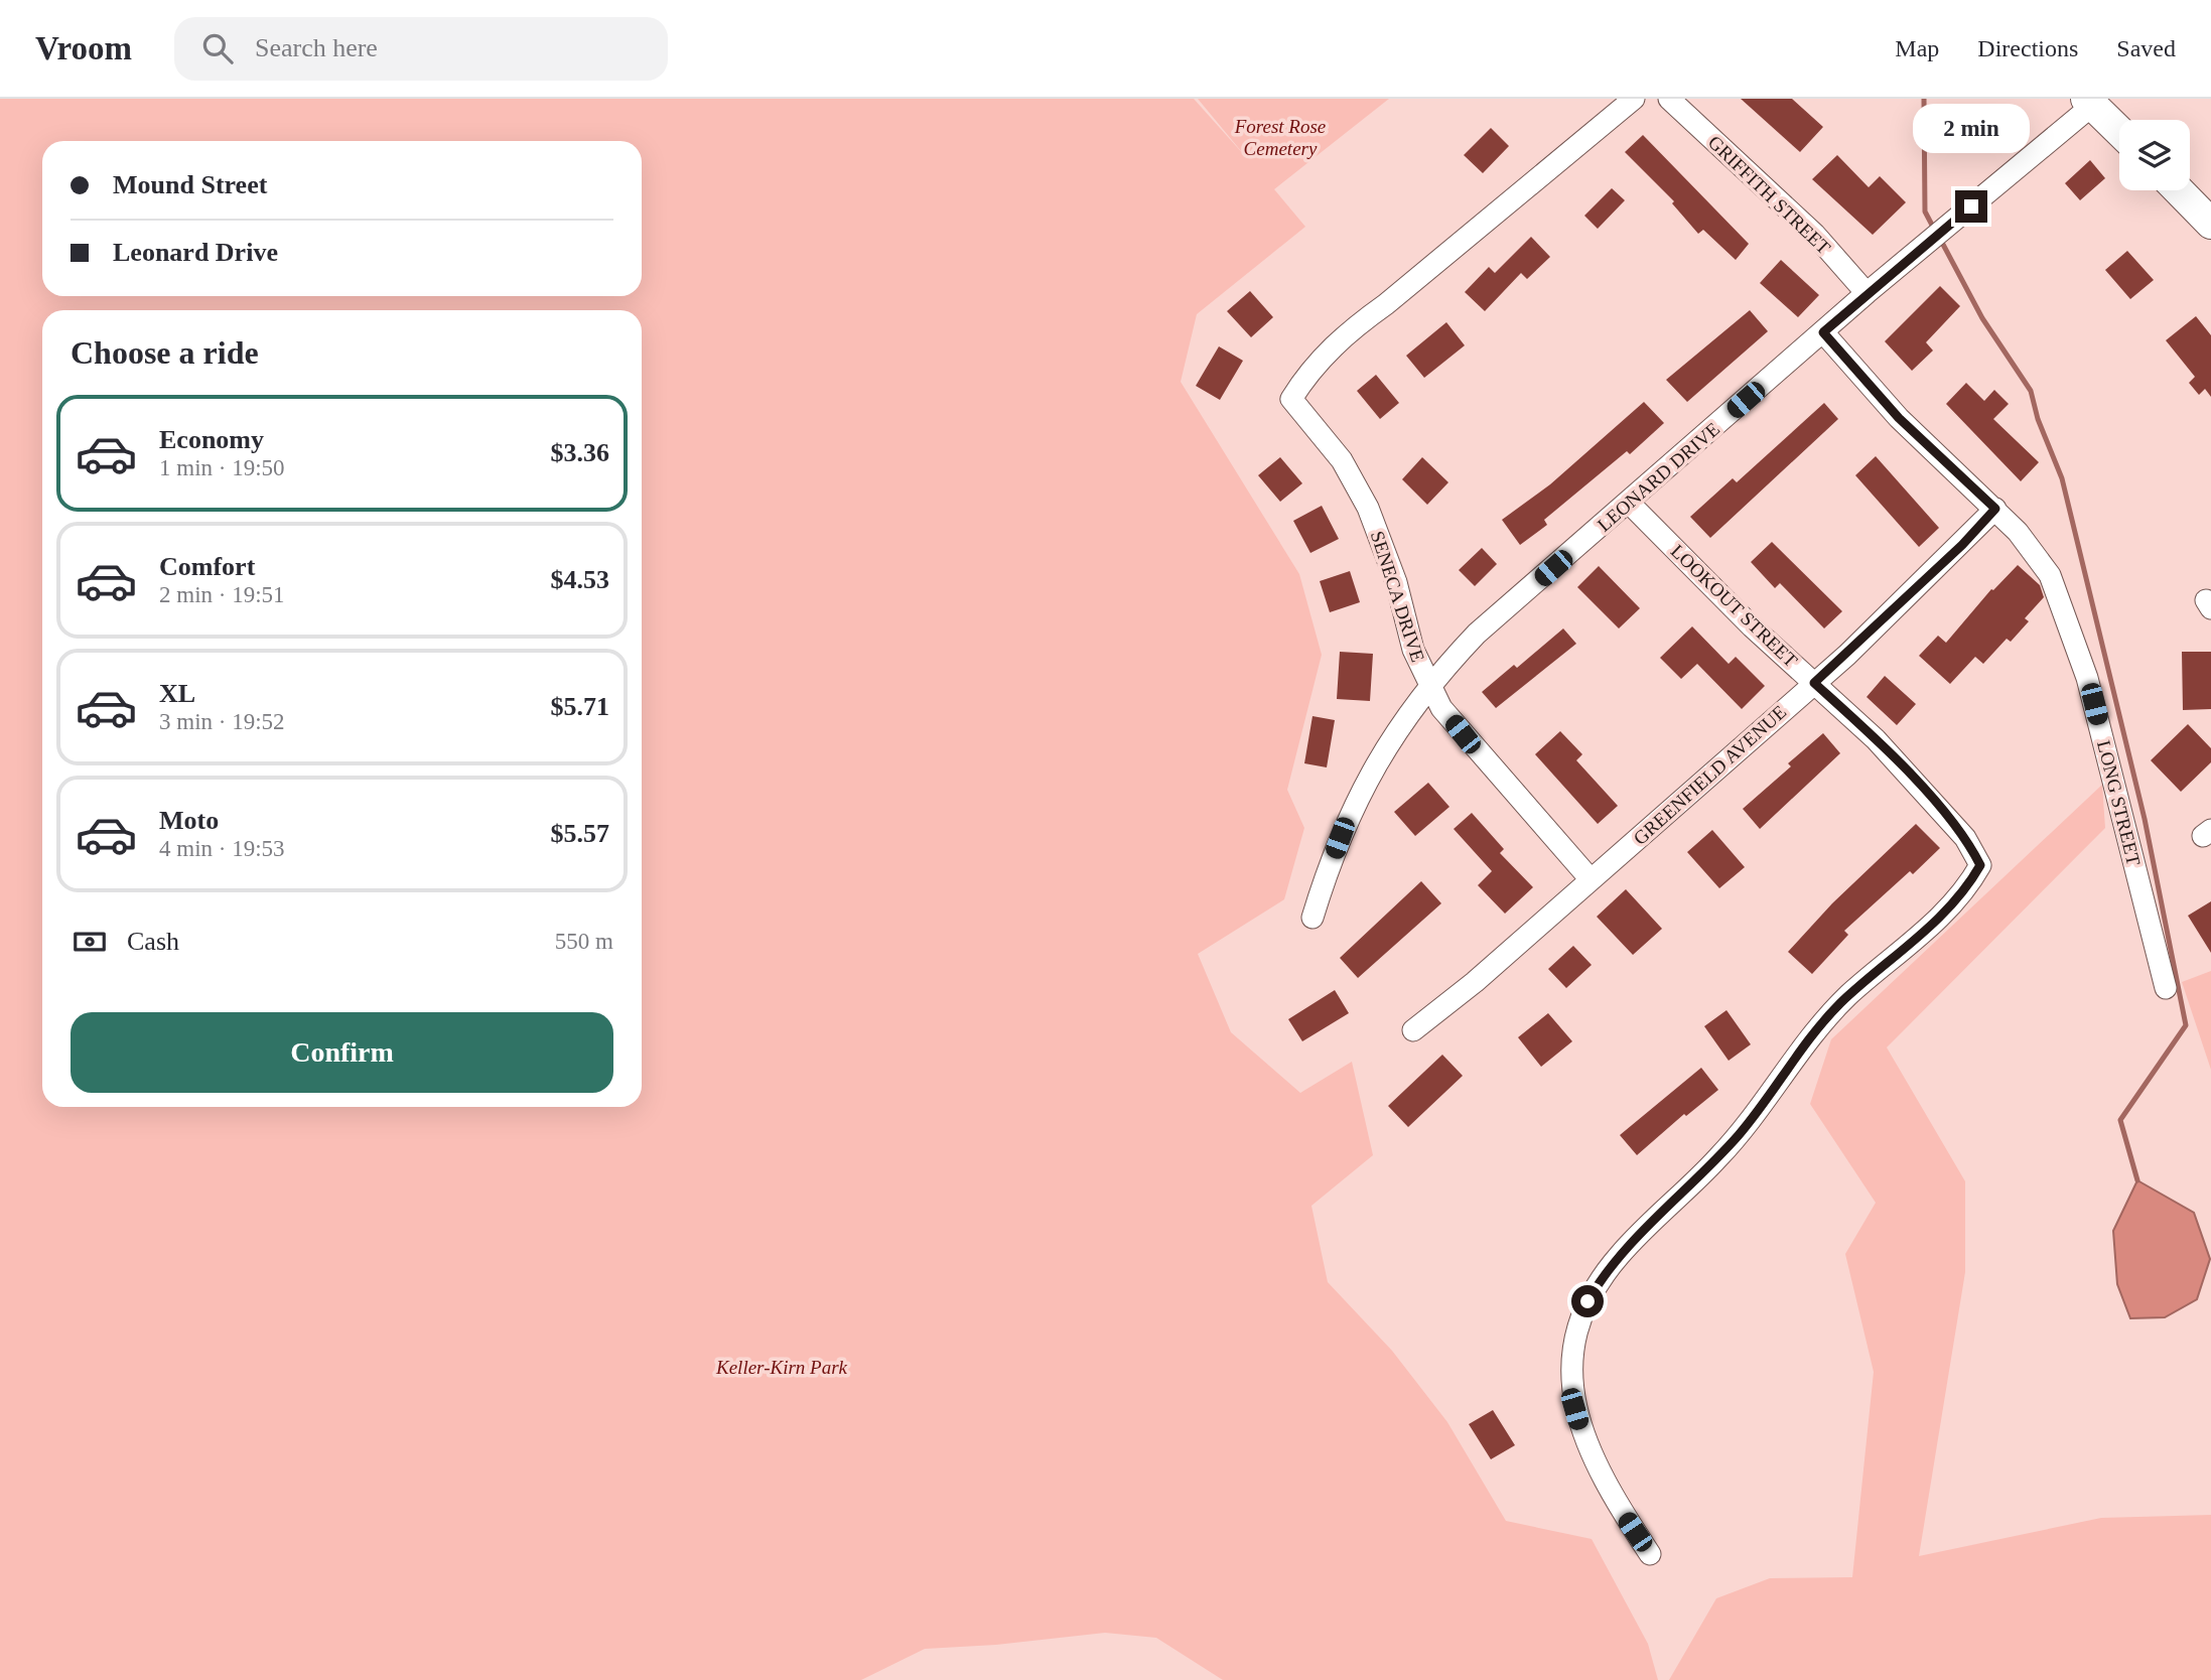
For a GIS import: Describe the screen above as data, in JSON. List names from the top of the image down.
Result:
{
  "streets": {
    "street": [
      "GRIFFITH STREET",
      "LEONARD DRIVE",
      "SENECA DRIVE",
      "LOOKOUT STREET",
      "GREENFIELD AVENUE",
      "LONG STREET"
    ]
  },
  "crossings": [
    ["GRIFFITH STREET", "LEONARD DRIVE"],
    ["LEONARD DRIVE", "SENECA DRIVE"],
    ["LEONARD DRIVE", "LOOKOUT STREET"],
    ["LEONARD DRIVE", "LONG STREET"],
    ["SENECA DRIVE", "GREENFIELD AVENUE"],
    ["LOOKOUT STREET", "GREENFIELD AVENUE"],
    ["GREENFIELD AVENUE", "LONG STREET"]
  ],
  "parks": ["Forest Rose Cemetery", "Keller-Kirn Park"],
  "page": {
    "header": "Vroom",
    "search": "Search here",
    "nav": ["Map", "Directions", "Saved"],
    "bubble": "2 min",
    "banner": ["Mound Street", "Leonard Drive"],
    "heading": "Choose a ride",
    "list": [
      {
        "name": "Economy",
        "note": "1 min · 19:50",
        "value": "$3.36"
      },
      {
        "name": "Comfort",
        "note": "2 min · 19:51",
        "value": "$4.53"
      },
      {
        "name": "XL",
        "note": "3 min · 19:52",
        "value": "$5.71"
      },
      {
        "name": "Moto",
        "note": "4 min · 19:53",
        "value": "$5.57"
      }
    ],
    "pay": ["Cash", "550 m"],
    "buttons": "Confirm"
  }
}
